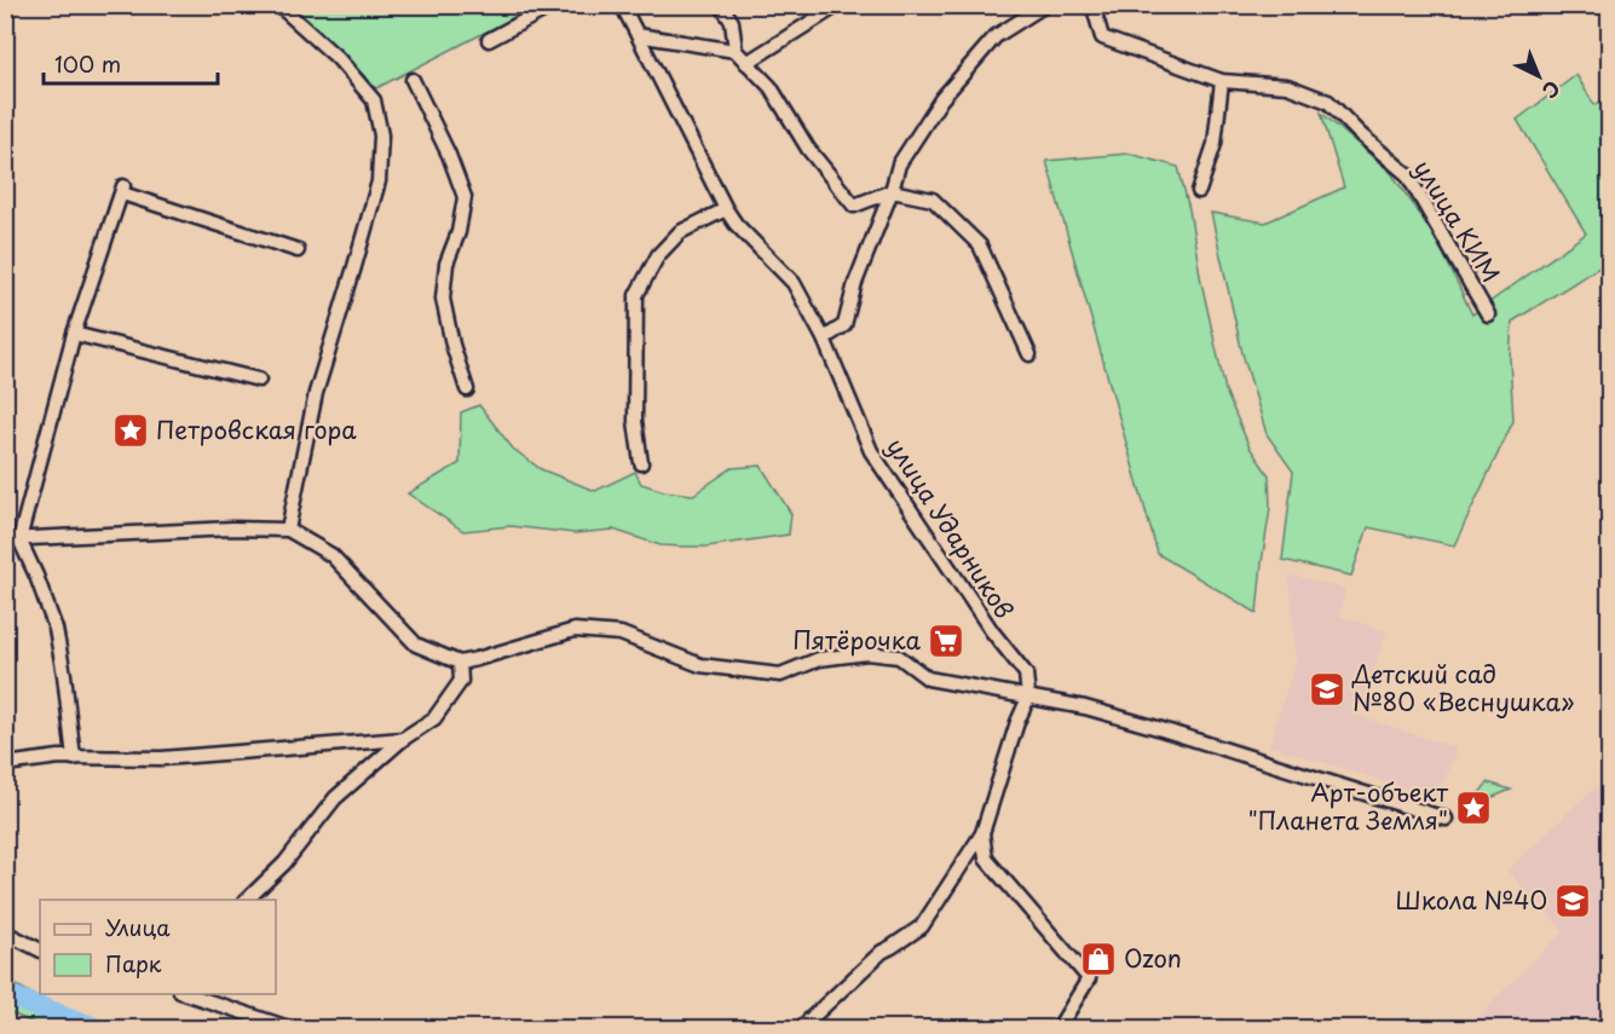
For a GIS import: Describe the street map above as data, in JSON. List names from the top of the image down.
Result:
{
  "streets": {
    "street": ["улица КИМ", "улица Ударников"]
  },
  "places": {
    "place": ["Петровская гора", "Арт-объект \"Планета Земля\""],
    "supermarket": ["Пятёрочка"],
    "school or university": ["Детский сад №80 «Веснушка»", "Школа №40"],
    "shop": ["Ozon"]
  },
  "legend": ["Улица", "Парк"],
  "scale_bar": "100 m",
  "north": "bottom right"
}
